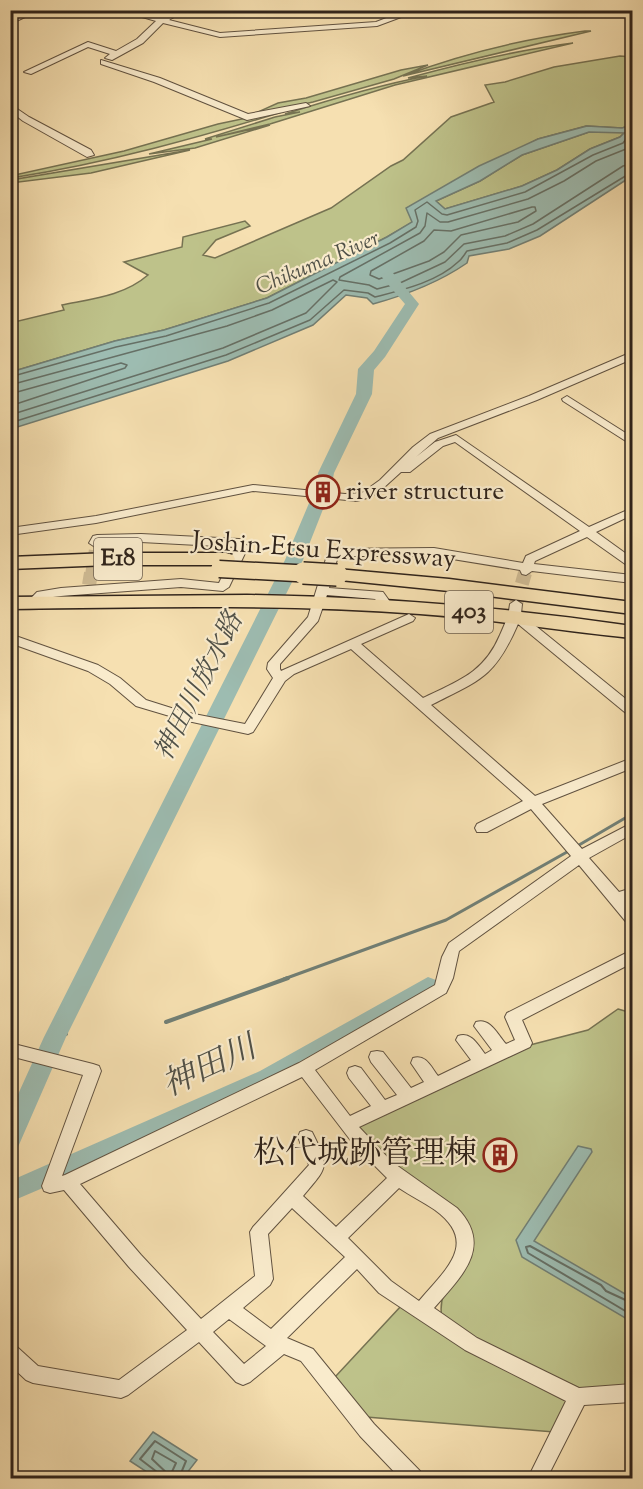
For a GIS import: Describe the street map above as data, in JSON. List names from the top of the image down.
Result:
{
  "streets": {
    "highway": ["Joshin-Etsu Expressway", "E18", "403"]
  },
  "water": ["Chikuma River", "神田川放水路", "神田川"],
  "places": {
    "building": ["river structure", "松代城跡管理棟"]
  }
}
